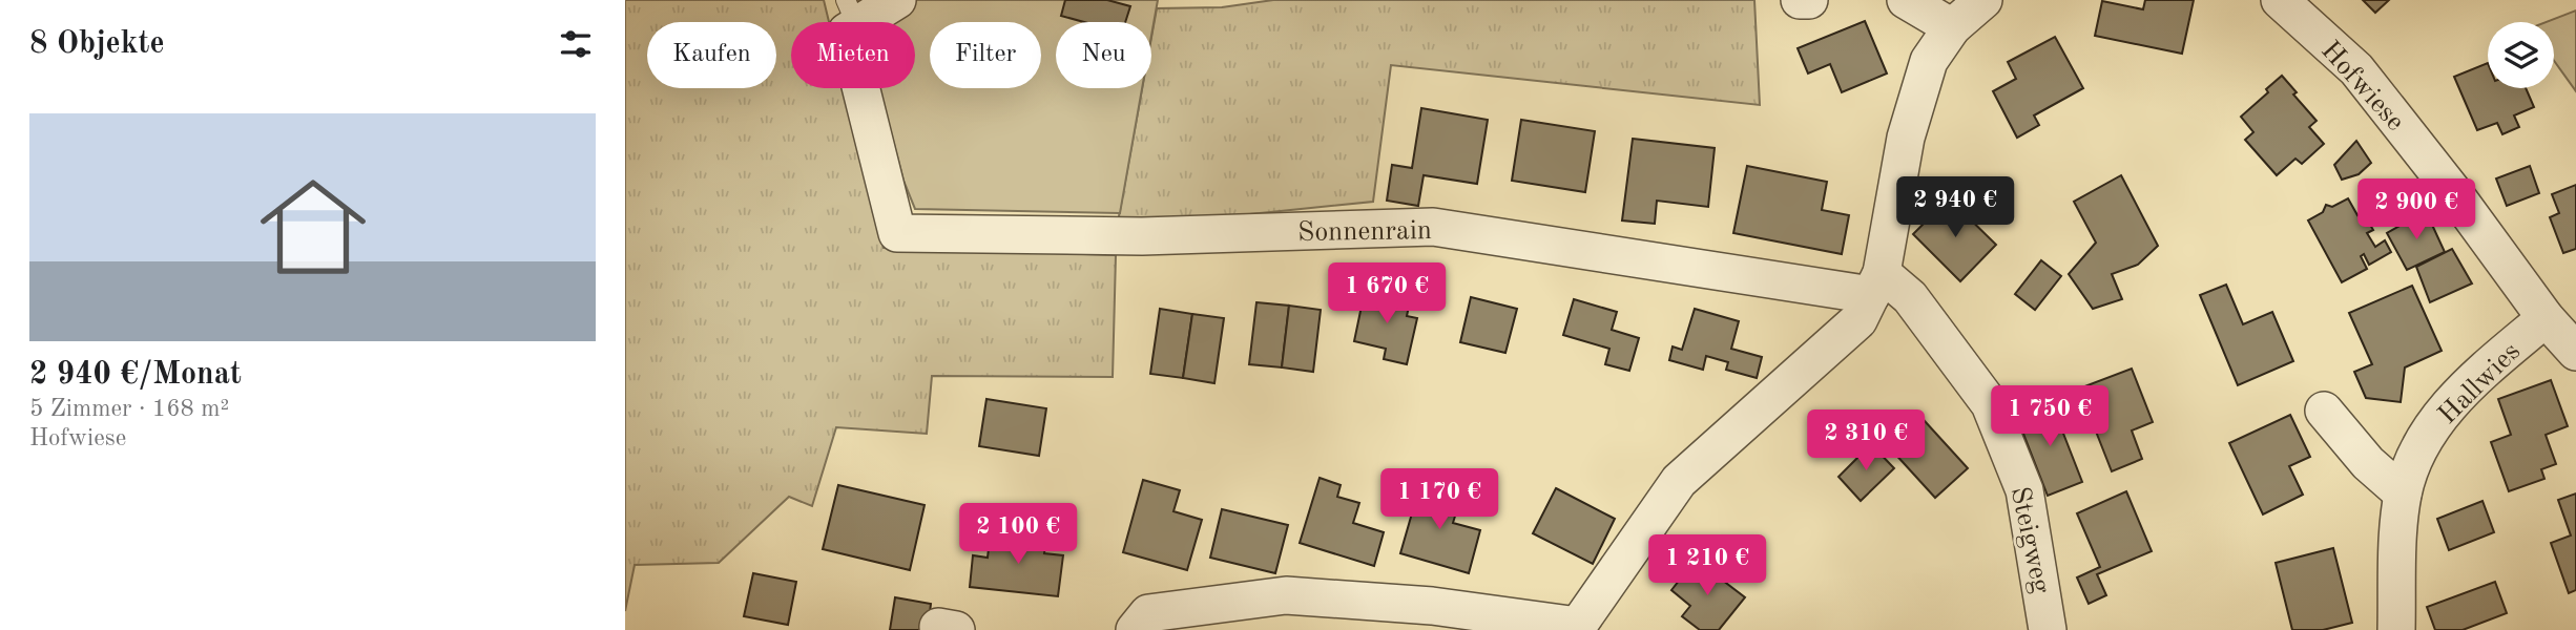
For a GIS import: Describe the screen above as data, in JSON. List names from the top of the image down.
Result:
{
  "streets": {
    "street": [
      "Hofwiese",
      "Sonnenrain",
      "Hallwies",
      "Steigweg"
    ]
  },
  "crossings": [
    ["Hofwiese", "Hallwies"],
    ["Sonnenrain", "Steigweg"]
  ],
  "page": {
    "heading": "8 Objekte",
    "chip": [
      "Kaufen",
      "Mieten",
      "Filter",
      "Neu"
    ],
    "list": [
      {
        "name": "2 940 €/Monat",
        "note": "5 Zimmer · 168 m² · Hofwiese"
      }
    ],
    "price": [
      "2 940 €",
      "2 900 €",
      "1 670 €",
      "1 750 €",
      "2 310 €",
      "1 170 €",
      "2 100 €",
      "1 210 €"
    ]
  }
}
